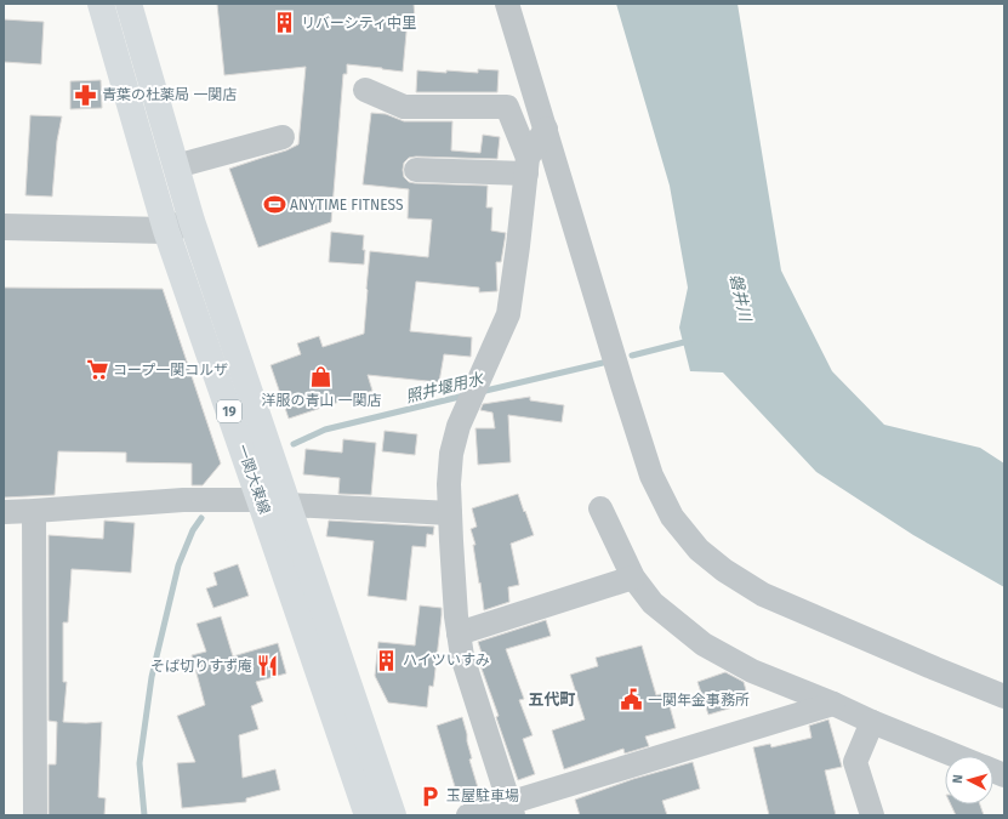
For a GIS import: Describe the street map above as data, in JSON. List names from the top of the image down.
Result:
{
  "streets": {
    "main road": ["19", "一関大東線"]
  },
  "districts": ["五代町"],
  "water": ["磐井川", "照井堰用水"],
  "places": {
    "building": ["リバーシティ中里", "ハイツいすみ"],
    "pharmacy": ["青葉の杜薬局 一関店"],
    "sports": ["ANYTIME FITNESS"],
    "supermarket": ["コープ一関コルザ"],
    "shop": ["洋服の青山 一関店"],
    "restaurant": ["そば切りすず庵"],
    "public building": ["一関年金事務所"],
    "parking": ["玉屋駐車場"]
  },
  "north": "left"
}
